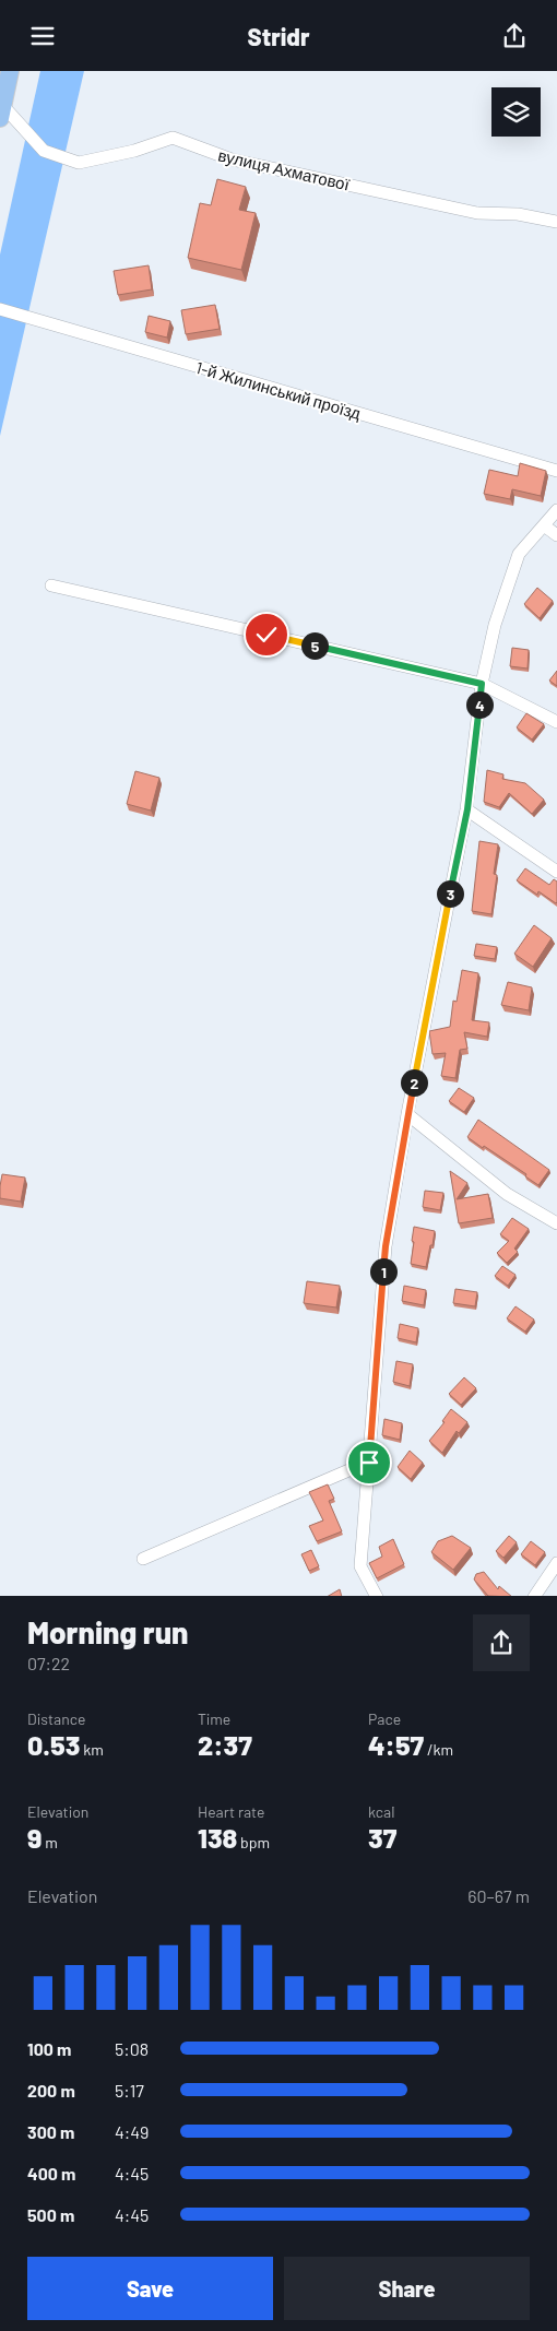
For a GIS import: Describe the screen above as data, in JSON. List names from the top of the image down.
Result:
{
  "streets": {
    "street": ["вулиця Ахматової", "1-й Жилинський проїзд"]
  },
  "page": {
    "header": "Stridr",
    "pins": [
      "5",
      "4",
      "3",
      "2",
      "1"
    ],
    "heading": ["Morning run", "07:22"],
    "stats": [
      ["Distance", "0.53 km"],
      ["Time", "2:37"],
      ["Pace", "4:57 /km"],
      ["Elevation", "9 m"],
      ["Heart rate", "138 bpm"],
      ["kcal", "37"]
    ],
    "chart": ["Elevation", "60–67 m"],
    "list": [
      {
        "name": "100 m",
        "note": "5:08"
      },
      {
        "name": "200 m",
        "note": "5:17"
      },
      {
        "name": "300 m",
        "note": "4:49"
      },
      {
        "name": "400 m",
        "note": "4:45"
      },
      {
        "name": "500 m",
        "note": "4:45"
      }
    ],
    "buttons": ["Save", "Share"]
  }
}
